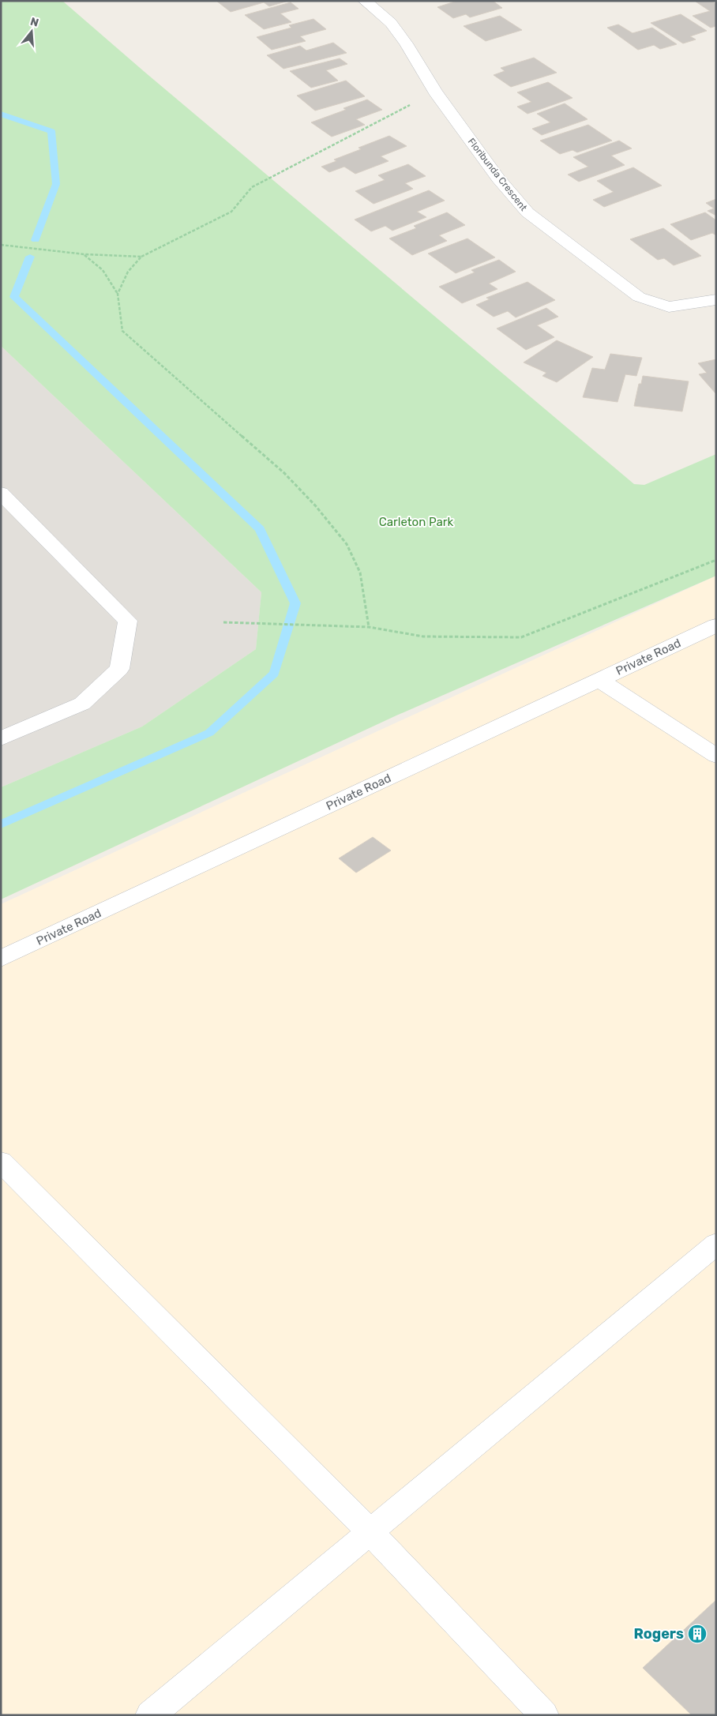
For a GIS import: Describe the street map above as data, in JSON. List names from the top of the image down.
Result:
{
  "streets": {
    "street": ["Floribunda Crescent", "Private Road"]
  },
  "parks": ["Carleton Park"],
  "places": {
    "building": ["Rogers"]
  },
  "north": "top"
}
